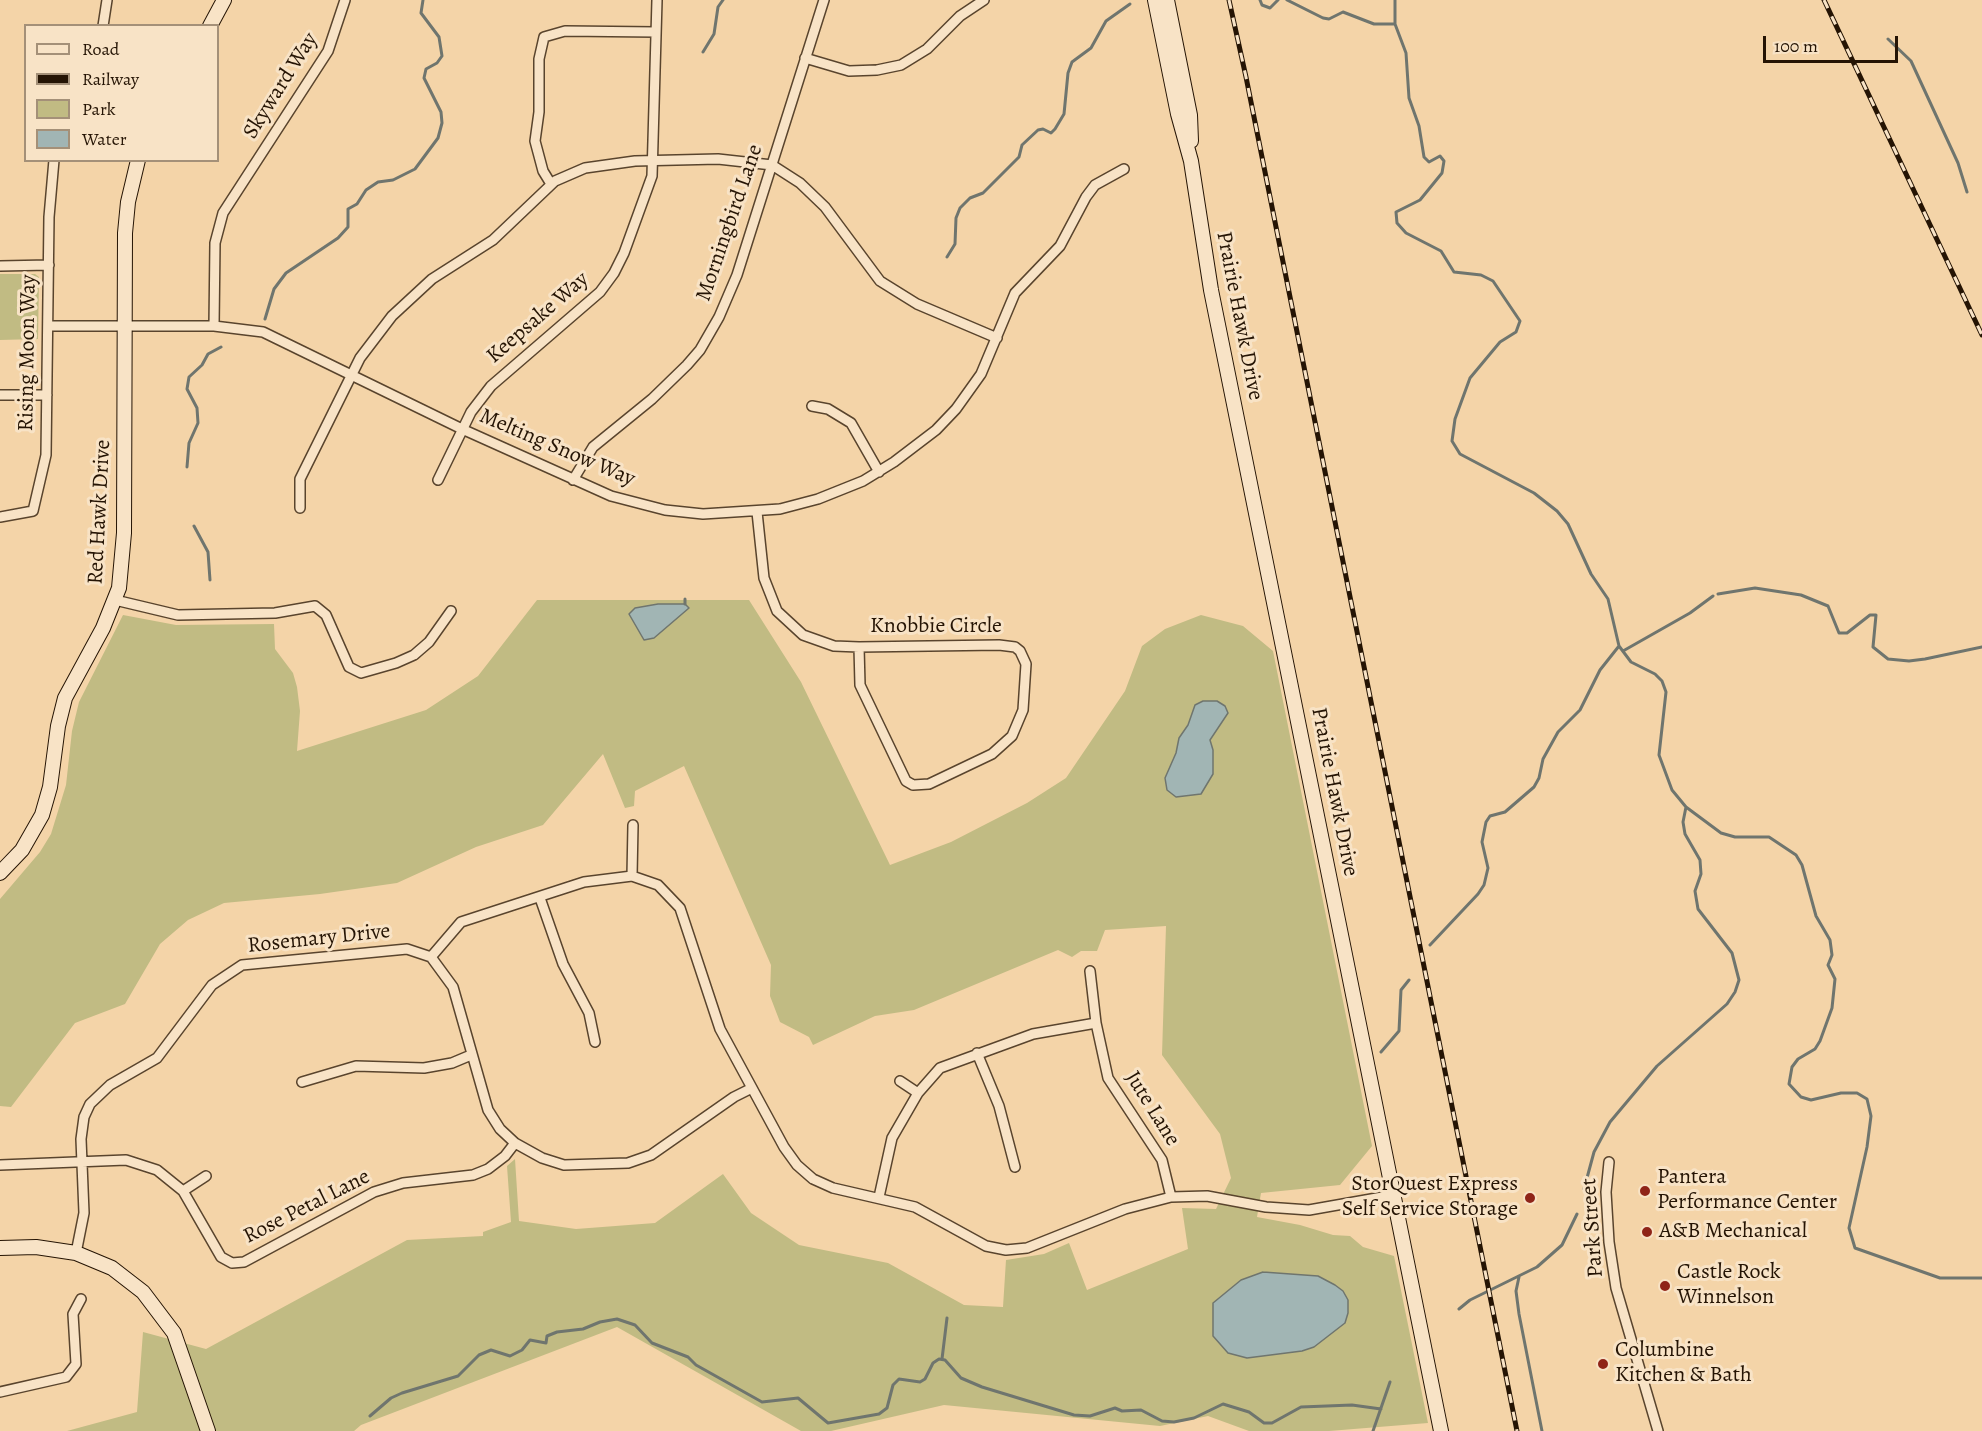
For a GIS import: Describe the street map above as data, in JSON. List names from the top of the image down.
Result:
{
  "streets": {
    "street": [
      "Skyward Way",
      "Morningbird Lane",
      "Prairie Hawk Drive",
      "Keepsake Way",
      "Rising Moon Way",
      "Melting Snow Way",
      "Red Hawk Drive",
      "Knobbie Circle",
      "Rosemary Drive",
      "Jute Lane",
      "Rose Petal Lane",
      "Park Street"
    ]
  },
  "crossings": [
    ["Skyward Way", "Melting Snow Way"],
    ["Morningbird Lane", "Melting Snow Way"],
    ["Keepsake Way", "Melting Snow Way"],
    ["Rising Moon Way", "Melting Snow Way"],
    ["Melting Snow Way", "Red Hawk Drive"],
    ["Rosemary Drive", "Rose Petal Lane"]
  ],
  "places": [
    "Pantera Performance Center",
    "StorQuest Express Self Service Storage",
    "A&B Mechanical",
    "Castle Rock Winnelson",
    "Columbine Kitchen & Bath"
  ],
  "legend": [
    "Road",
    "Railway",
    "Park",
    "Water"
  ],
  "scale_bar": "100 m"
}
